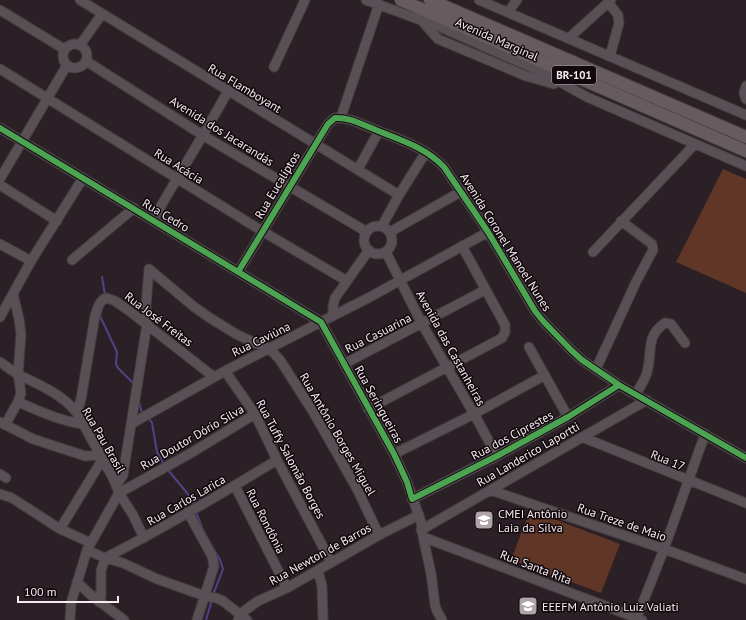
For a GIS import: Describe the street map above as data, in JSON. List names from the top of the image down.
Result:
{
  "streets": {
    "main road": ["BR-101"],
    "street": [
      "Avenida Marginal",
      "Rua Flamboyant",
      "Avenida dos Jacarandás",
      "Rua Acácia",
      "Rua Eucalíptos",
      "Rua Cedro",
      "Avenida Coronel Manoel Nunes",
      "Rua José Freitas",
      "Rua Casuarina",
      "Rua Caviúna",
      "Avenida das Castanheiras",
      "Rua Seringueiras",
      "Rua Antônio Borges Miguel",
      "Rua dos Ciprestes",
      "Rua Doutor Dório Silva",
      "Rua Pau Brasil",
      "Rua Landerico Laportti",
      "Rua Tuffy Salomão Borges",
      "Rua 17",
      "Rua Carlos Larica",
      "Rua Rondônia",
      "Rua Treze de Maio",
      "Rua Newton de Barros",
      "Rua Santa Rita"
    ]
  },
  "crossings": [
    ["Rua Flamboyant", "Rua Eucalíptos"],
    ["Avenida dos Jacarandás", "Rua Eucalíptos"],
    ["Avenida dos Jacarandás", "Avenida das Castanheiras"],
    ["Rua Acácia", "Rua Eucalíptos"],
    ["Rua Eucalíptos", "Rua Cedro"],
    ["Rua Eucalíptos", "Avenida Coronel Manoel Nunes"],
    ["Rua Cedro", "Rua Caviúna"],
    ["Rua Cedro", "Rua Seringueiras"],
    ["Avenida Coronel Manoel Nunes", "Rua Caviúna"],
    ["Avenida Coronel Manoel Nunes", "Rua dos Ciprestes"],
    ["Avenida Coronel Manoel Nunes", "Rua Landerico Laportti"],
    ["Rua José Freitas", "Rua Caviúna"],
    ["Rua José Freitas", "Rua Pau Brasil"],
    ["Rua Casuarina", "Avenida das Castanheiras"],
    ["Rua Casuarina", "Rua Seringueiras"],
    ["Rua Caviúna", "Avenida das Castanheiras"],
    ["Rua Caviúna", "Rua Seringueiras"],
    ["Rua Caviúna", "Rua Antônio Borges Miguel"],
    ["Rua Caviúna", "Rua Tuffy Salomão Borges"],
    ["Avenida das Castanheiras", "Rua dos Ciprestes"],
    ["Rua Seringueiras", "Rua dos Ciprestes"],
    ["Rua Seringueiras", "Rua Landerico Laportti"],
    ["Rua Seringueiras", "Rua Newton de Barros"],
    ["Rua Seringueiras", "Rua Santa Rita"],
    ["Rua Antônio Borges Miguel", "Rua Newton de Barros"],
    ["Rua Doutor Dório Silva", "Rua Pau Brasil"],
    ["Rua Doutor Dório Silva", "Rua Tuffy Salomão Borges"],
    ["Rua Pau Brasil", "Rua Carlos Larica"],
    ["Rua Landerico Laportti", "Rua 17"],
    ["Rua Landerico Laportti", "Rua Treze de Maio"],
    ["Rua Landerico Laportti", "Rua Santa Rita"],
    ["Rua Tuffy Salomão Borges", "Rua Carlos Larica"],
    ["Rua Tuffy Salomão Borges", "Rua Newton de Barros"],
    ["Rua Carlos Larica", "Rua Rondônia"],
    ["Rua Rondônia", "Rua Newton de Barros"]
  ],
  "places": {
    "school or university": ["CMEI Antônio Laia da Silva", "EEEFM Antônio Luiz Valiati"]
  },
  "scale_bar": "100 m"
}
